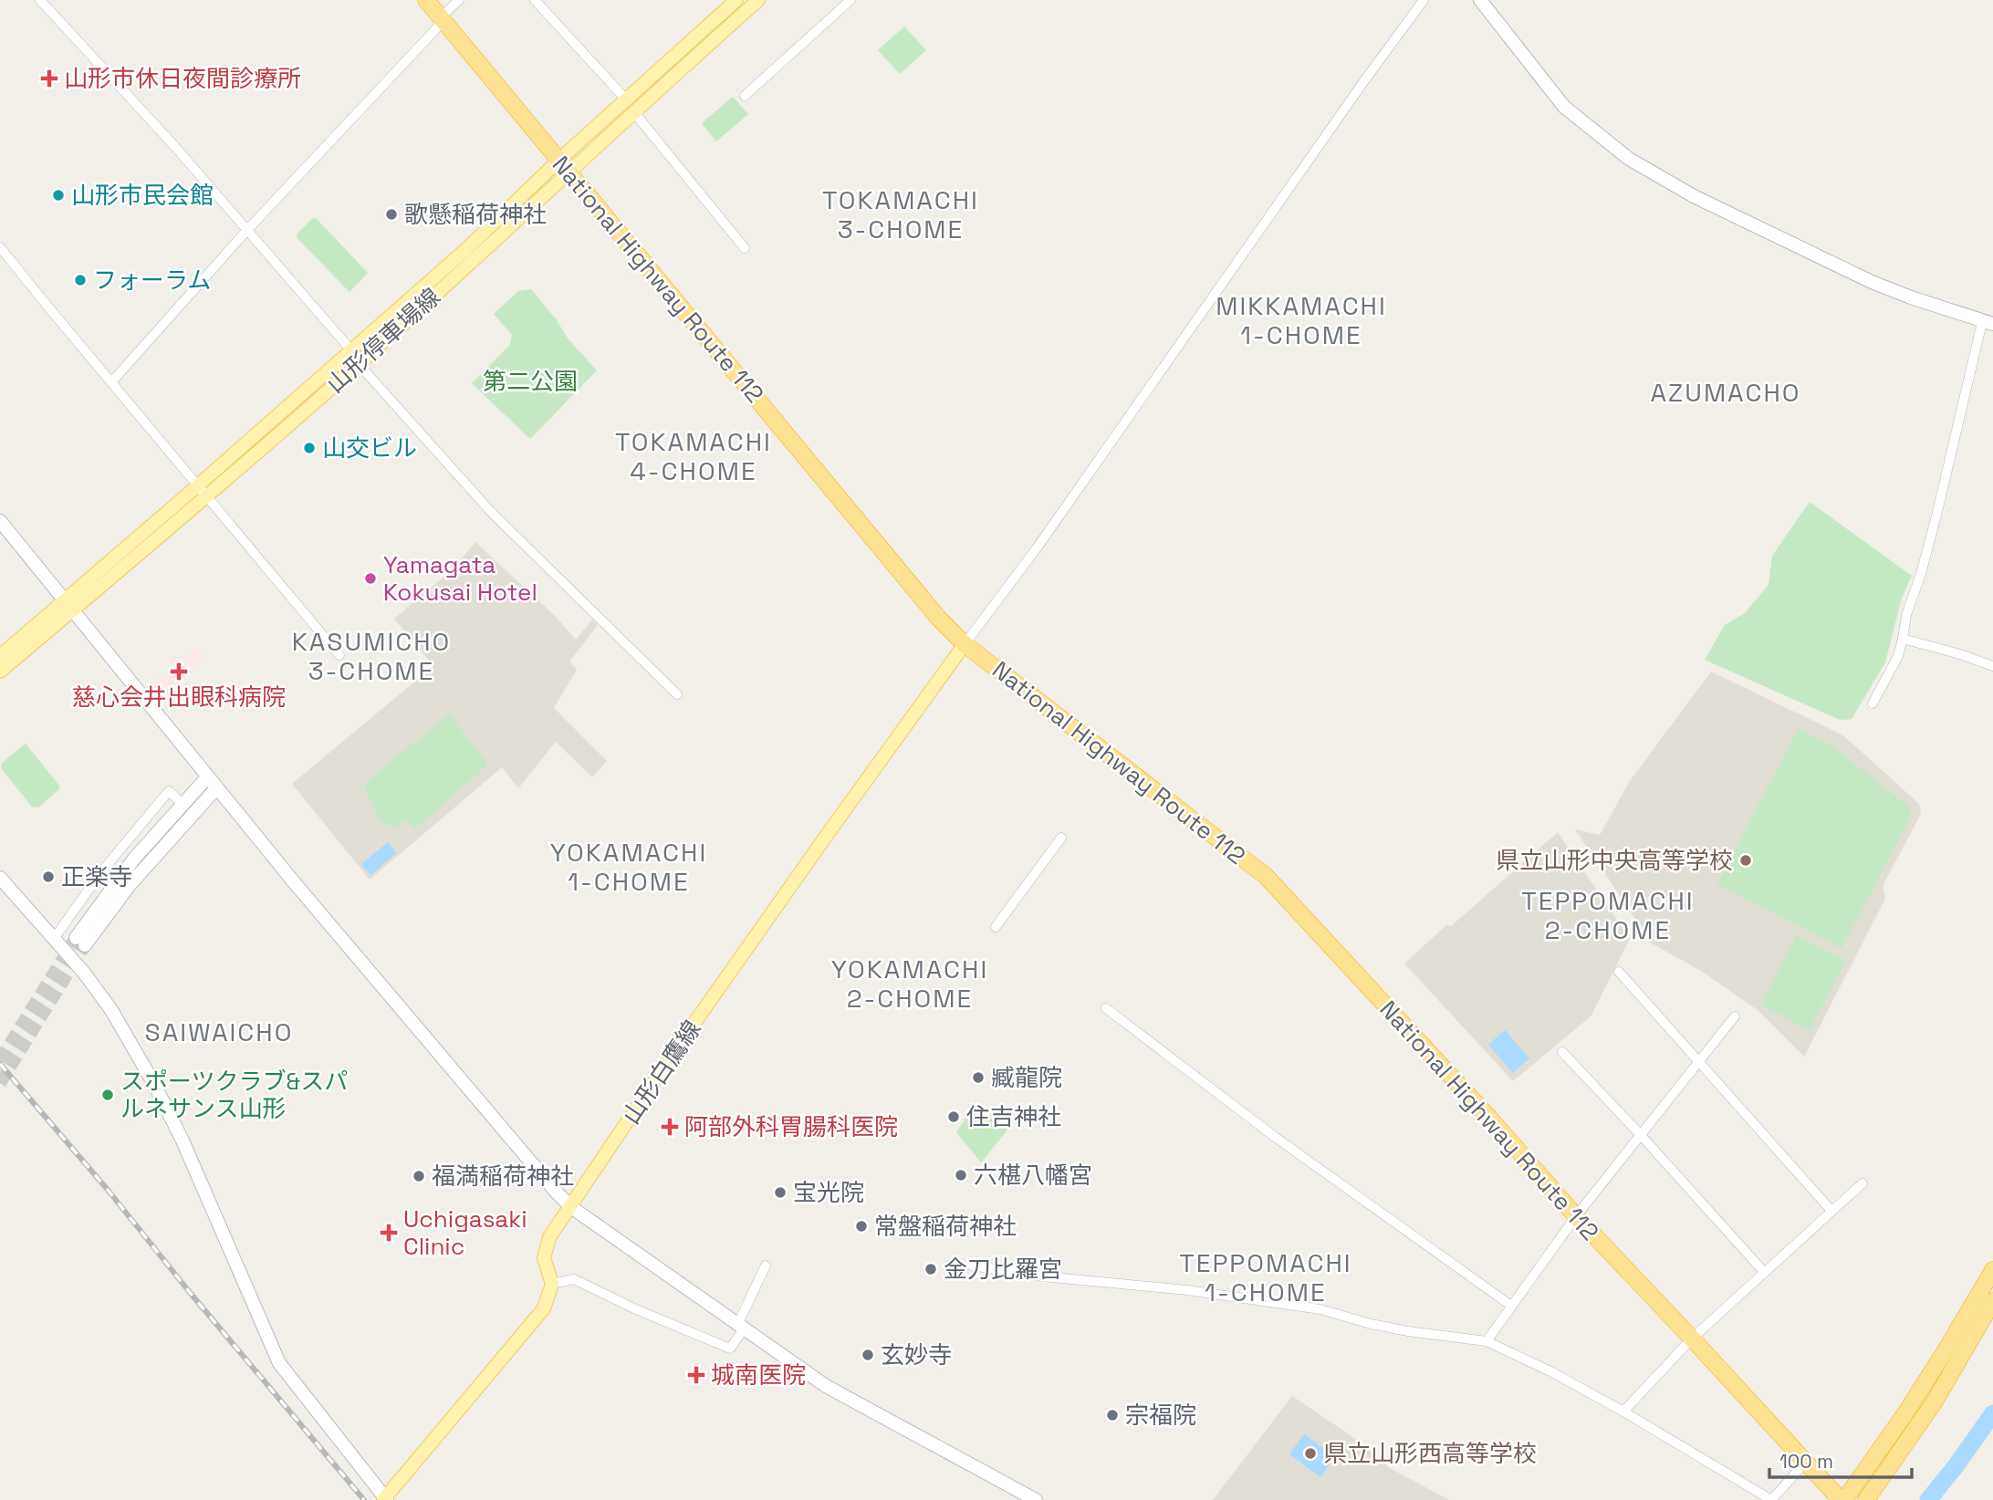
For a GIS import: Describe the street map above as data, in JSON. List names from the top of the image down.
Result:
{
  "streets": {
    "highway": ["National Highway Route 112"],
    "main road": ["山形停車場線", "山形白鷹線"]
  },
  "crossings": [
    ["National Highway Route 112", "山形停車場線"],
    ["National Highway Route 112", "山形白鷹線"]
  ],
  "districts": [
    "TOKAMACHI 3-CHOME",
    "MIKKAMACHI 1-CHOME",
    "AZUMACHO",
    "TOKAMACHI 4-CHOME",
    "KASUMICHO 3-CHOME",
    "YOKAMACHI 1-CHOME",
    "TEPPOMACHI 2-CHOME",
    "YOKAMACHI 2-CHOME",
    "SAIWAICHO",
    "TEPPOMACHI 1-CHOME"
  ],
  "parks": ["第二公園"],
  "places": {
    "health": [
      "山形市休日夜間診療所",
      "慈心会井出眼科病院",
      "阿部外科胃腸科医院",
      "Uchigasaki Clinic",
      "城南医院"
    ],
    "other": [
      "山形市民会館",
      "歌懸稲荷神社",
      "フォーラム",
      "山交ビル",
      "Yamagata Kokusai Hotel",
      "県立山形中央高等学校",
      "正楽寺",
      "臧龍院",
      "スポーツクラブ&スパ ルネサンス山形",
      "住吉神社",
      "六椹八幡宮",
      "福満稲荷神社",
      "宝光院",
      "常盤稲荷神社",
      "金刀比羅宮",
      "玄妙寺",
      "宗福院",
      "県立山形西高等学校"
    ]
  },
  "scale_bar": "100 m"
}
